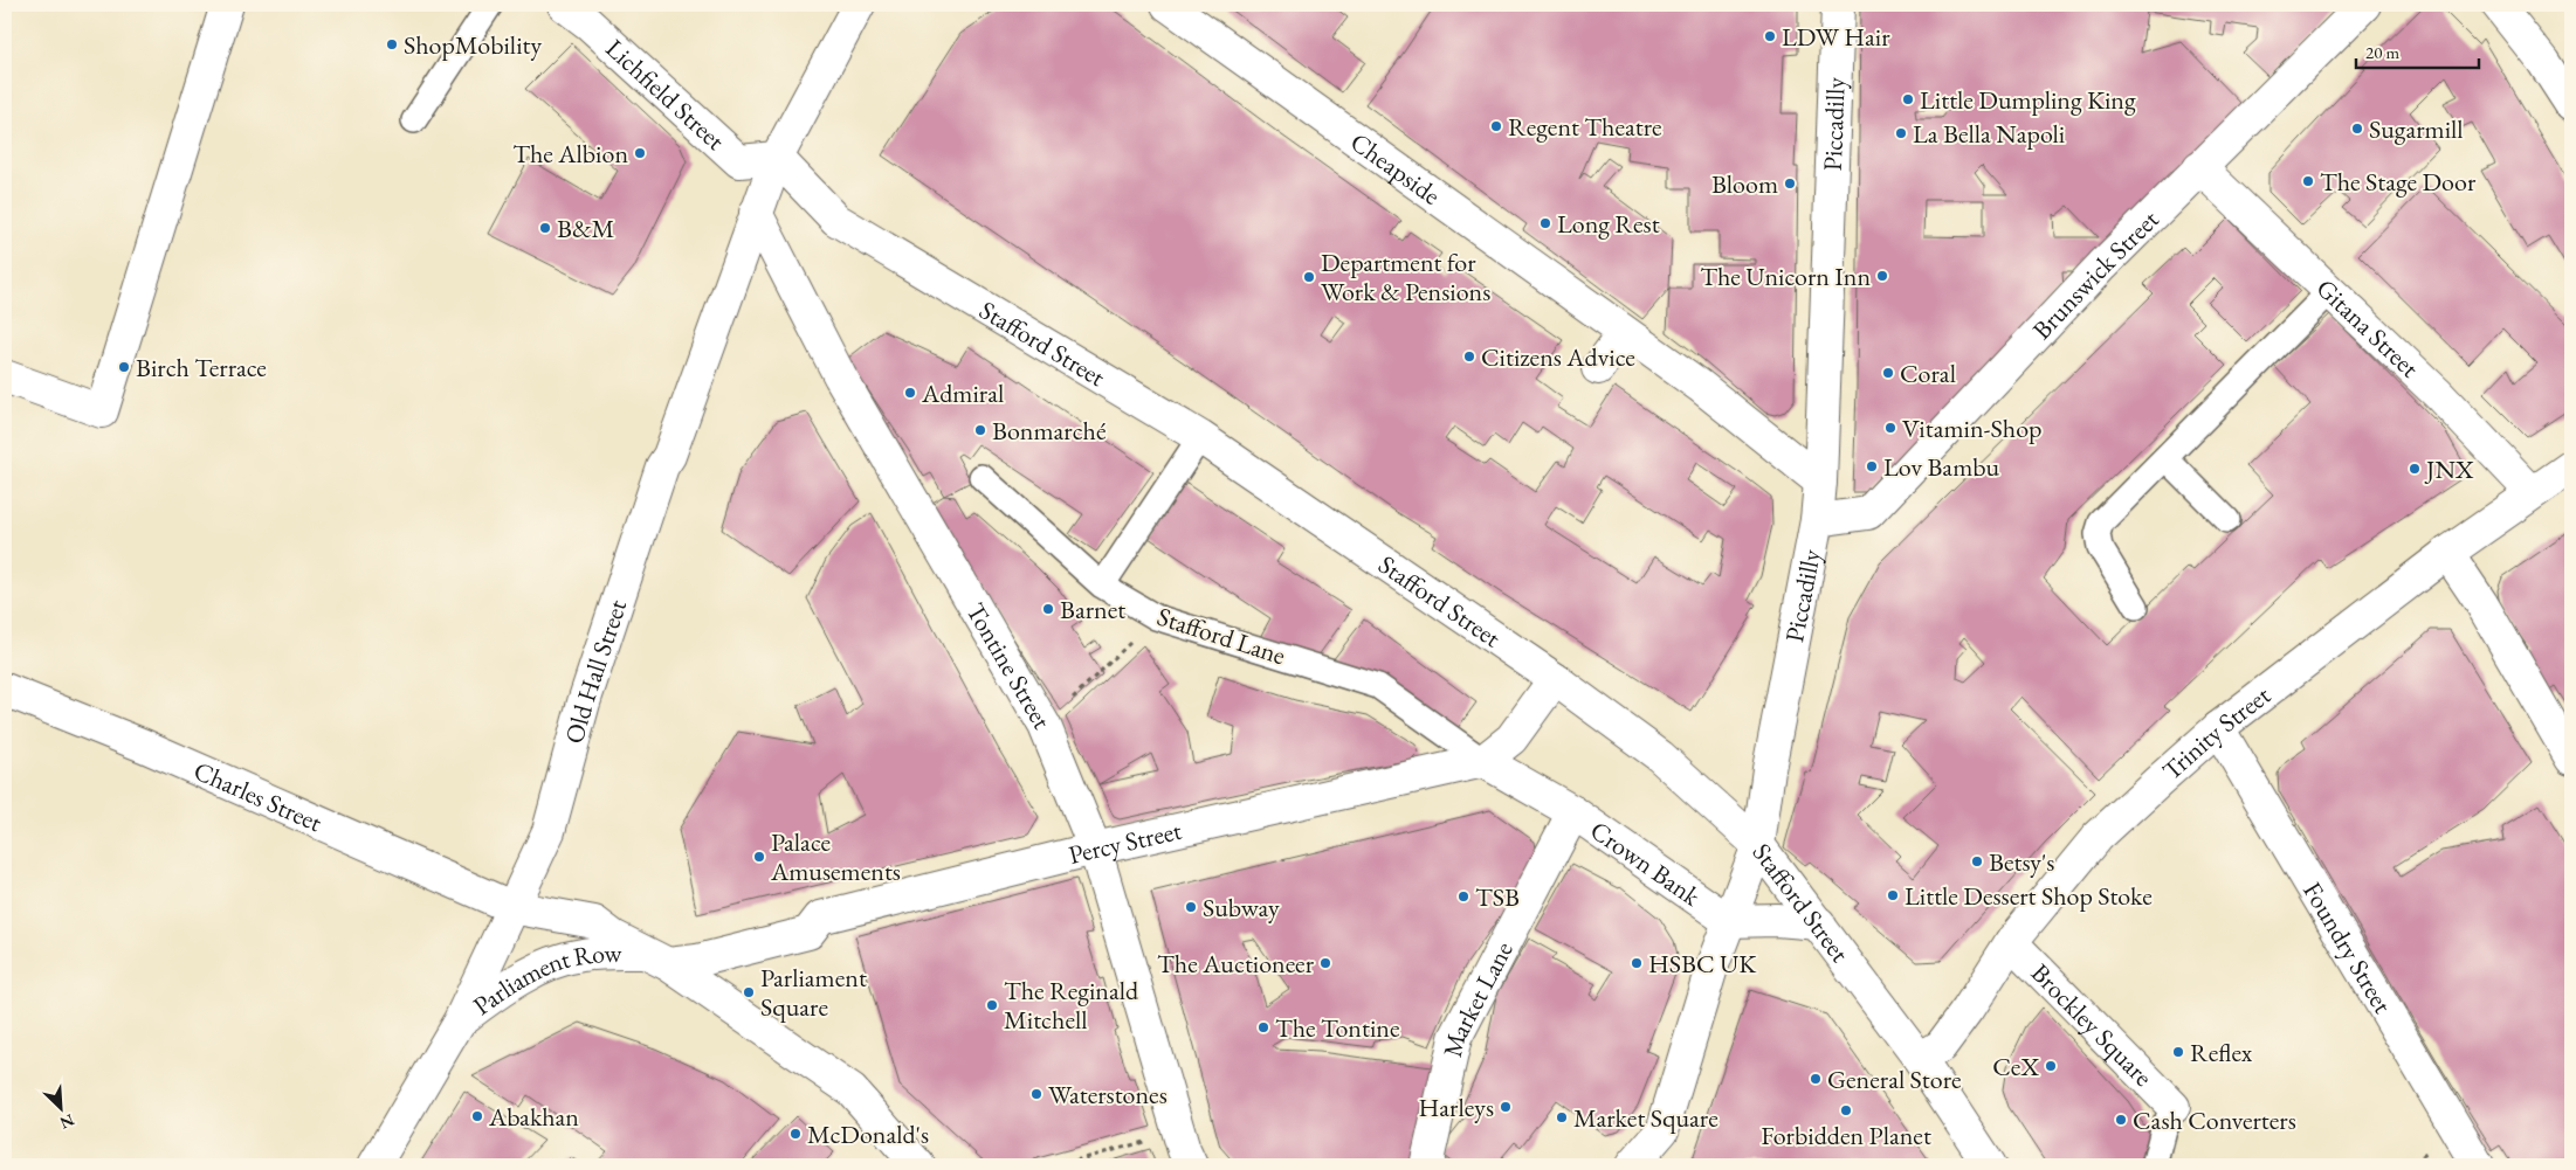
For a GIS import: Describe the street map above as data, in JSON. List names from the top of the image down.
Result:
{
  "streets": {
    "street": [
      "Lichfield Street",
      "Piccadilly",
      "Cheapside",
      "Brunswick Street",
      "Gitana Street",
      "Stafford Street",
      "Tontine Street",
      "Old Hall Street",
      "Trinity Street",
      "Charles Street",
      "Percy Street",
      "Crown Bank",
      "Foundry Street",
      "Parliament Row",
      "Market Lane",
      "Brockley Square"
    ],
    "lane": ["Stafford Lane"]
  },
  "crossings": [
    ["Lichfield Street", "Stafford Street"],
    ["Lichfield Street", "Old Hall Street"],
    ["Piccadilly", "Cheapside"],
    ["Piccadilly", "Brunswick Street"],
    ["Piccadilly", "Stafford Street"],
    ["Piccadilly", "Crown Bank"],
    ["Brunswick Street", "Gitana Street"],
    ["Gitana Street", "Trinity Street"],
    ["Stafford Street", "Old Hall Street"],
    ["Stafford Street", "Trinity Street"],
    ["Stafford Street", "Percy Street"],
    ["Stafford Street", "Crown Bank"],
    ["Stafford Lane", "Percy Street"],
    ["Stafford Lane", "Crown Bank"],
    ["Tontine Street", "Old Hall Street"],
    ["Tontine Street", "Percy Street"],
    ["Old Hall Street", "Charles Street"],
    ["Old Hall Street", "Parliament Row"],
    ["Trinity Street", "Foundry Street"],
    ["Trinity Street", "Brockley Square"],
    ["Charles Street", "Parliament Row"],
    ["Percy Street", "Crown Bank"],
    ["Percy Street", "Parliament Row"],
    ["Crown Bank", "Market Lane"]
  ],
  "places": [
    "LDW Hair",
    "ShopMobility",
    "Little Dumpling King",
    "Regent Theatre",
    "Sugarmill",
    "La Bella Napoli",
    "The Albion",
    "The Stage Door",
    "Bloom",
    "Long Rest",
    "B&M",
    "The Unicorn Inn",
    "Department for Work & Pensions",
    "Citizens Advice",
    "Birch Terrace",
    "Coral",
    "Admiral",
    "Vitamin-Shop",
    "Bonmarché",
    "Lov Bambu",
    "JNX",
    "Barnet",
    "Palace Amusements",
    "Betsy's",
    "Little Dessert Shop Stoke",
    "TSB",
    "Subway",
    "The Auctioneer",
    "HSBC UK",
    "Parliament Square",
    "The Reginald Mitchell",
    "The Tontine",
    "Reflex",
    "CeX",
    "General Store",
    "Waterstones",
    "Harleys",
    "Forbidden Planet",
    "Abakhan",
    "Market Square",
    "Cash Converters",
    "McDonald's"
  ],
  "scale_bar": "20 m",
  "north": "bottom right"
}
